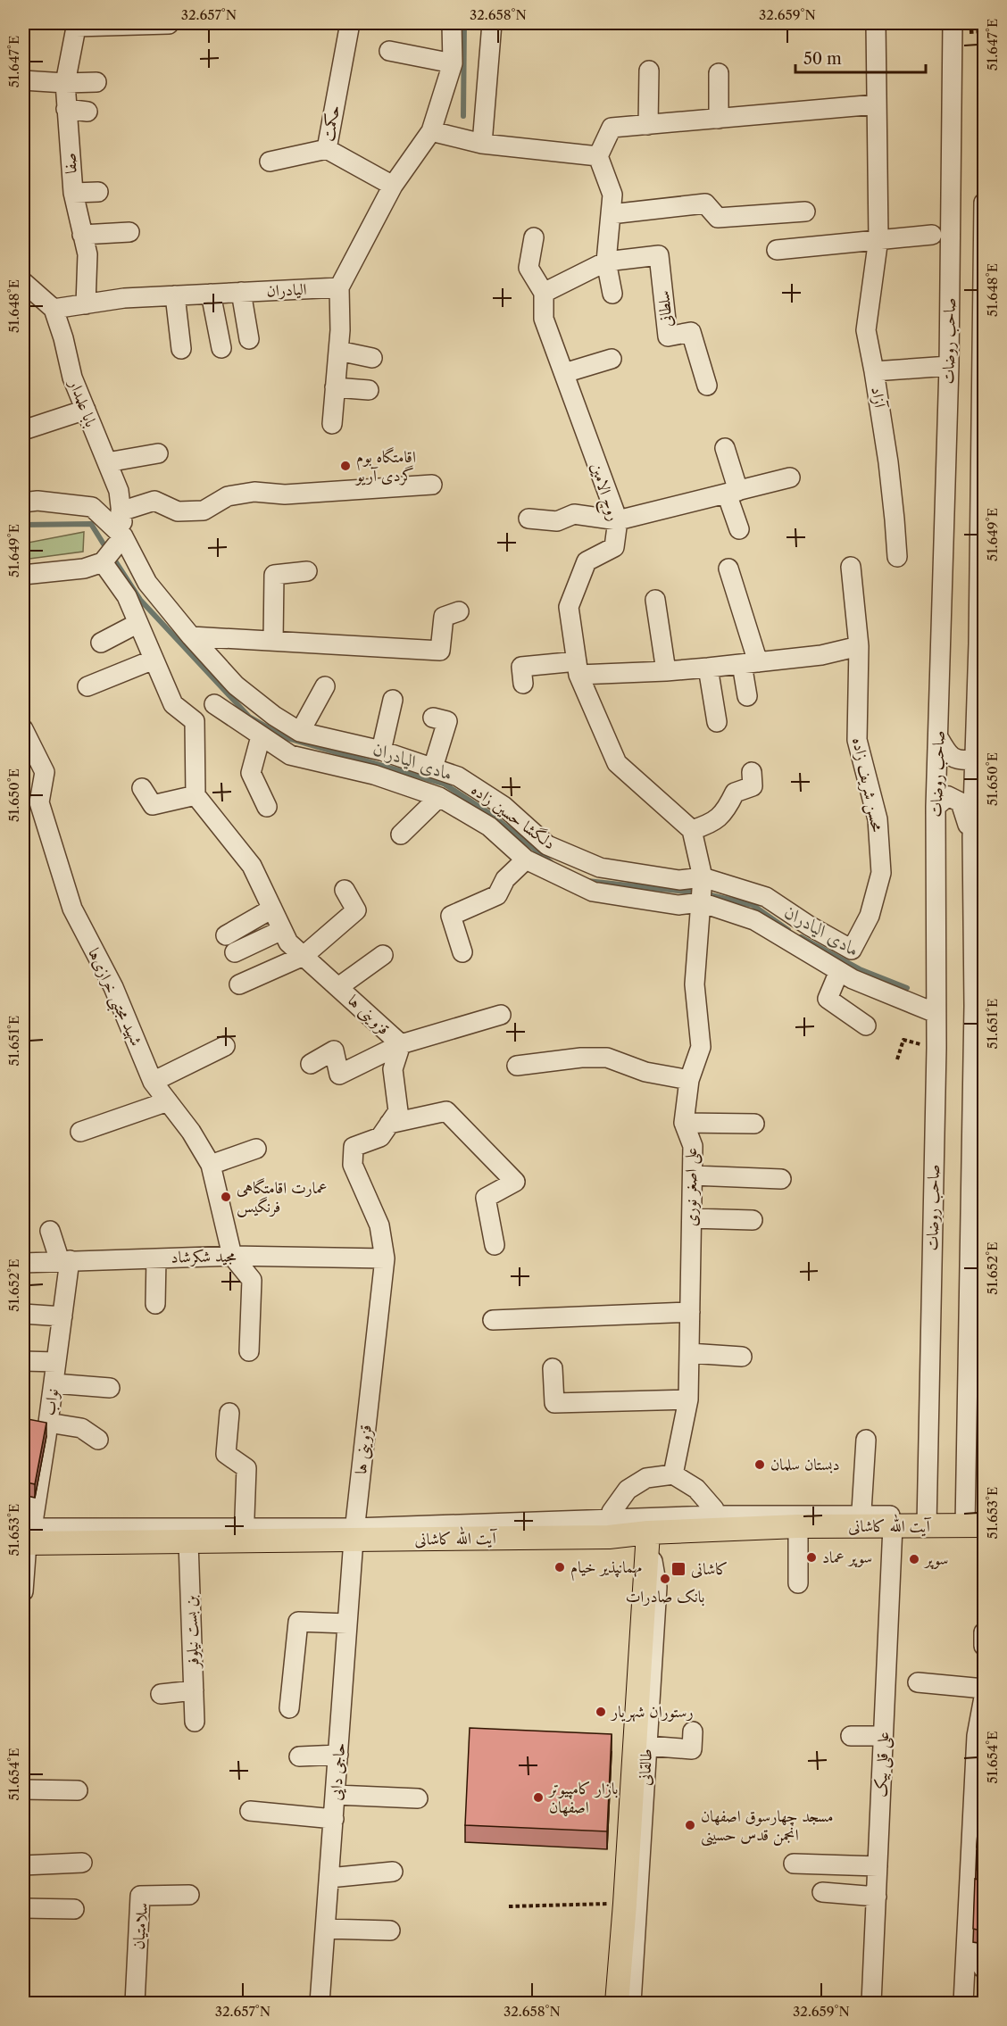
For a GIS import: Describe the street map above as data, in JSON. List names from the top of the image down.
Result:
{
  "streets": {
    "main road": ["آیت الله کاشانی", "طالقانی"],
    "street": [
      "حکمت",
      "صفا",
      "الیادران",
      "سلطانی",
      "صاحب روضات",
      "آزاد",
      "بابا علمدار",
      "روح الامین",
      "محسن شریف زاده",
      "دلگشا حسین زاده",
      "شهید مجتبی خرازی‌ها",
      "قزوینی ها",
      "علی اصغر نوری",
      "مجید شکرشاد",
      "نواب",
      "بن بست نیلوفر",
      "علی قلی بیک",
      "حاجی دایی",
      "سلامتیان"
    ]
  },
  "crossings": [
    ["صفا", "الیادران"],
    ["الیادران", "بابا علمدار"],
    ["صاحب روضات", "دلگشا حسین زاده"],
    ["صاحب روضات", "آیت الله کاشانی"],
    ["بابا علمدار", "دلگشا حسین زاده"],
    ["محسن شریف زاده", "دلگشا حسین زاده"],
    ["دلگشا حسین زاده", "علی اصغر نوری"],
    ["شهید مجتبی خرازی‌ها", "مجید شکرشاد"],
    ["قزوینی ها", "مجید شکرشاد"],
    ["قزوینی ها", "آیت الله کاشانی"],
    ["قزوینی ها", "حاجی دایی"],
    ["مجید شکرشاد", "نواب"],
    ["نواب", "آیت الله کاشانی"],
    ["آیت الله کاشانی", "بن بست نیلوفر"],
    ["آیت الله کاشانی", "علی قلی بیک"],
    ["آیت الله کاشانی", "طالقانی"],
    ["آیت الله کاشانی", "حاجی دایی"]
  ],
  "water": ["مادی الیادران"],
  "places": {
    "other": [
      "اقامتگاه بوم گردی آریو",
      "عمارت اقامتگاهی فرنگیس",
      "دبستان سلمان",
      "سوپر عماد",
      "سوپر",
      "مهمانپذیر خیام",
      "بانک صادرات",
      "رستوران شهریار",
      "بازار کامپیوتر اصفهان",
      "مسجد چهارسوق اصفهان انجمن قدس حسینی"
    ],
    "transit": ["کاشانی"]
  },
  "scale_bar": "50 m",
  "coordinates": [
    "32.657°N",
    "32.658°N",
    "32.659°N",
    "51.647°E",
    "51.648°E",
    "51.649°E",
    "51.650°E",
    "51.651°E",
    "51.652°E",
    "51.653°E",
    "51.654°E"
  ]
}
